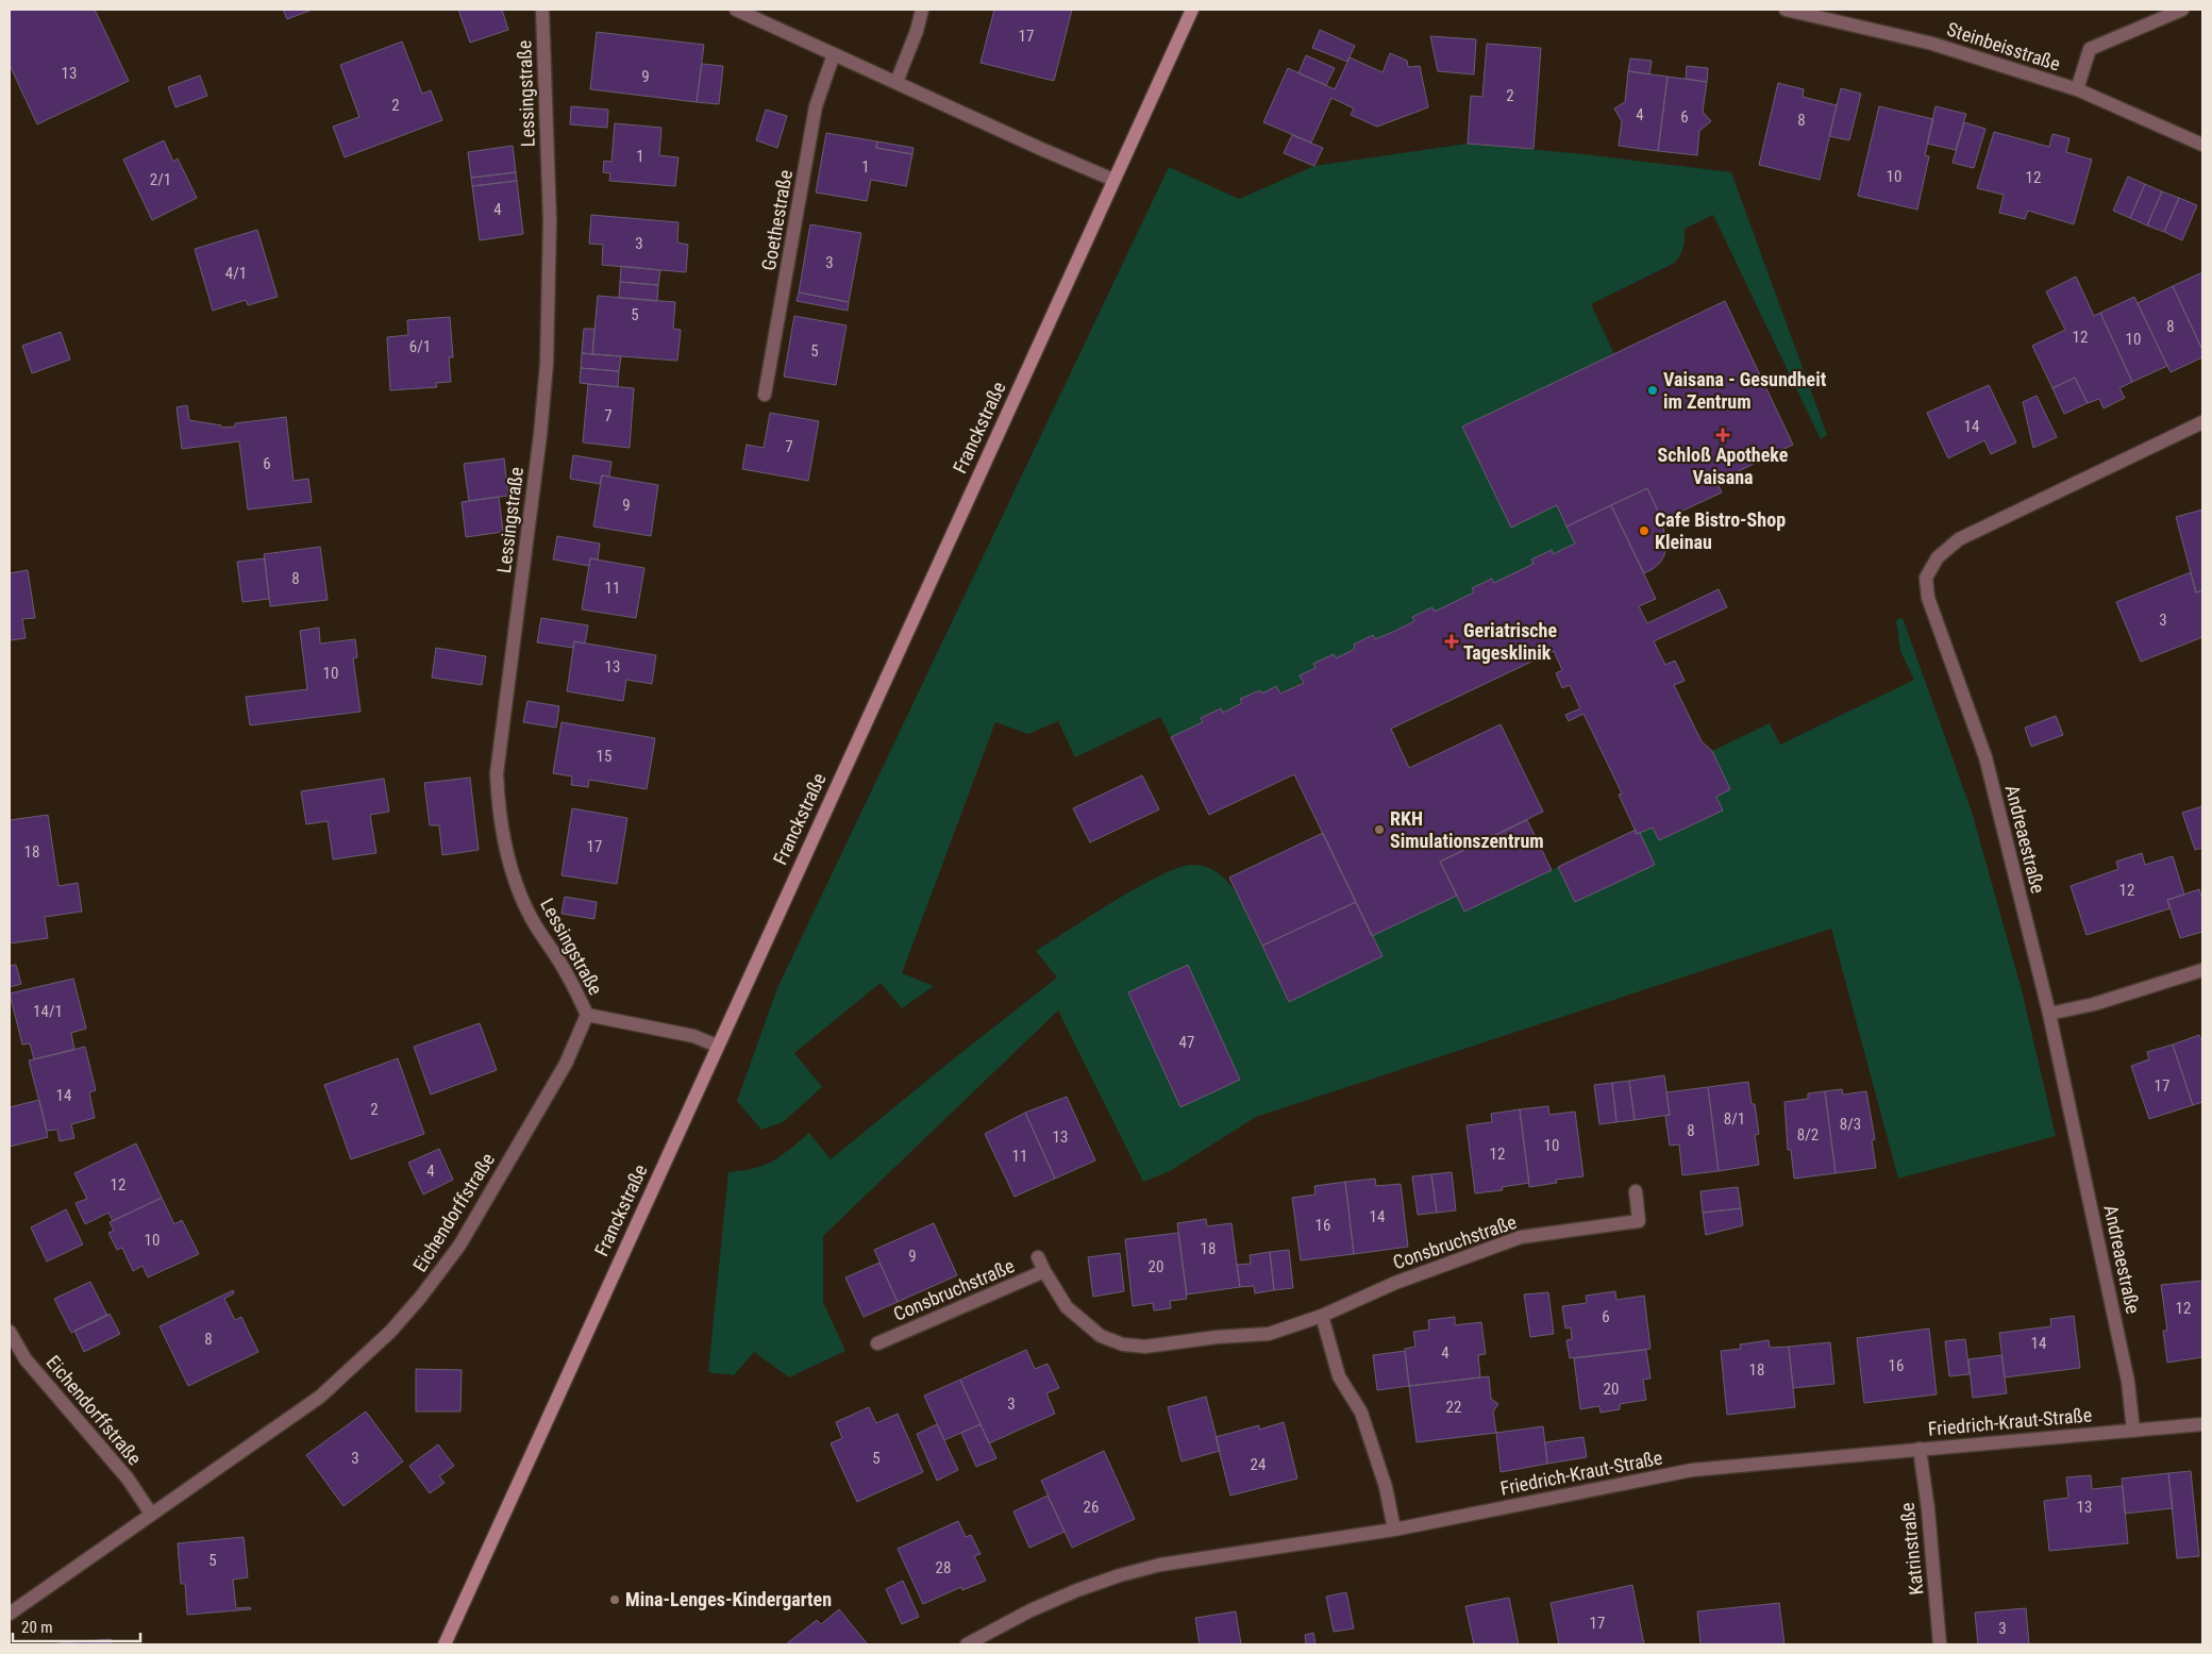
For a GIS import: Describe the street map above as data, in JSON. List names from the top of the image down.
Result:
{
  "streets": {
    "street": [
      "Steinbeisstraße",
      "Lessingstraße",
      "Goethestraße",
      "Franckstraße",
      "Andreaestraße",
      "Eichendorffstraße",
      "Consbruchstraße",
      "Friedrich-Kraut-Straße",
      "Katrinstraße"
    ]
  },
  "crossings": [
    ["Lessingstraße", "Eichendorffstraße"],
    ["Andreaestraße", "Friedrich-Kraut-Straße"],
    ["Friedrich-Kraut-Straße", "Katrinstraße"]
  ],
  "places": {
    "other": [
      "Vaisana - Gesundheit im Zentrum",
      "Cafe Bistro-Shop Kleinau",
      "RKH Simulationszentrum",
      "Mina-Lenges-Kindergarten"
    ],
    "health": ["Schloß Apotheke Vaisana", "Geriatrische Tagesklinik"]
  },
  "house_numbers": [
    "17",
    "13",
    "9",
    "2",
    "2",
    "4",
    "6",
    "8",
    "1",
    "1",
    "10",
    "12",
    "2/1",
    "4",
    "3",
    "3",
    "4/1",
    "5",
    "8",
    "12",
    "10",
    "6/1",
    "5",
    "7",
    "14",
    "7",
    "6",
    "9",
    "8",
    "11",
    "3",
    "13",
    "10",
    "15",
    "17",
    "18",
    "12",
    "14/1",
    "47",
    "17",
    "14",
    "2",
    "8/1",
    "8/3",
    "8",
    "8/2",
    "13",
    "10",
    "12",
    "11",
    "4",
    "12",
    "14",
    "16",
    "10",
    "18",
    "9",
    "20",
    "12",
    "6",
    "8",
    "14",
    "4",
    "16",
    "18",
    "20",
    "3",
    "22",
    "3",
    "5",
    "24",
    "26",
    "13",
    "5",
    "28",
    "17",
    "3"
  ],
  "scale_bar": "20 m"
}
